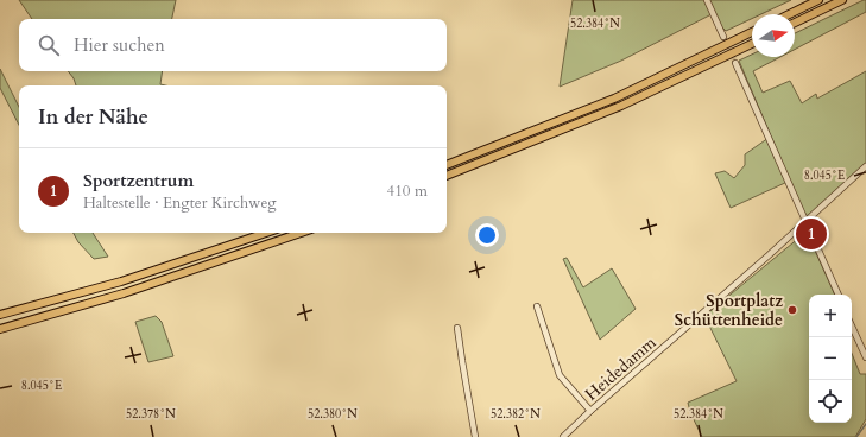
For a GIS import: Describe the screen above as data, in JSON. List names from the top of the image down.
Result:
{
  "streets": {
    "street": ["Heidedamm"]
  },
  "places": ["Sportplatz Schüttenheide"],
  "north": "right",
  "page": {
    "search": "Hier suchen",
    "heading": "In der Nähe",
    "list": [
      {
        "mark": "1",
        "name": "Sportzentrum",
        "note": "Haltestelle · Engter Kirchweg",
        "value": "410 m"
      }
    ],
    "pins": "1",
    "map_buttons": ["+", "−"]
  },
  "coordinates": [
    "52.384°N",
    "8.045°E",
    "52.378°N",
    "52.380°N",
    "52.382°N"
  ]
}
